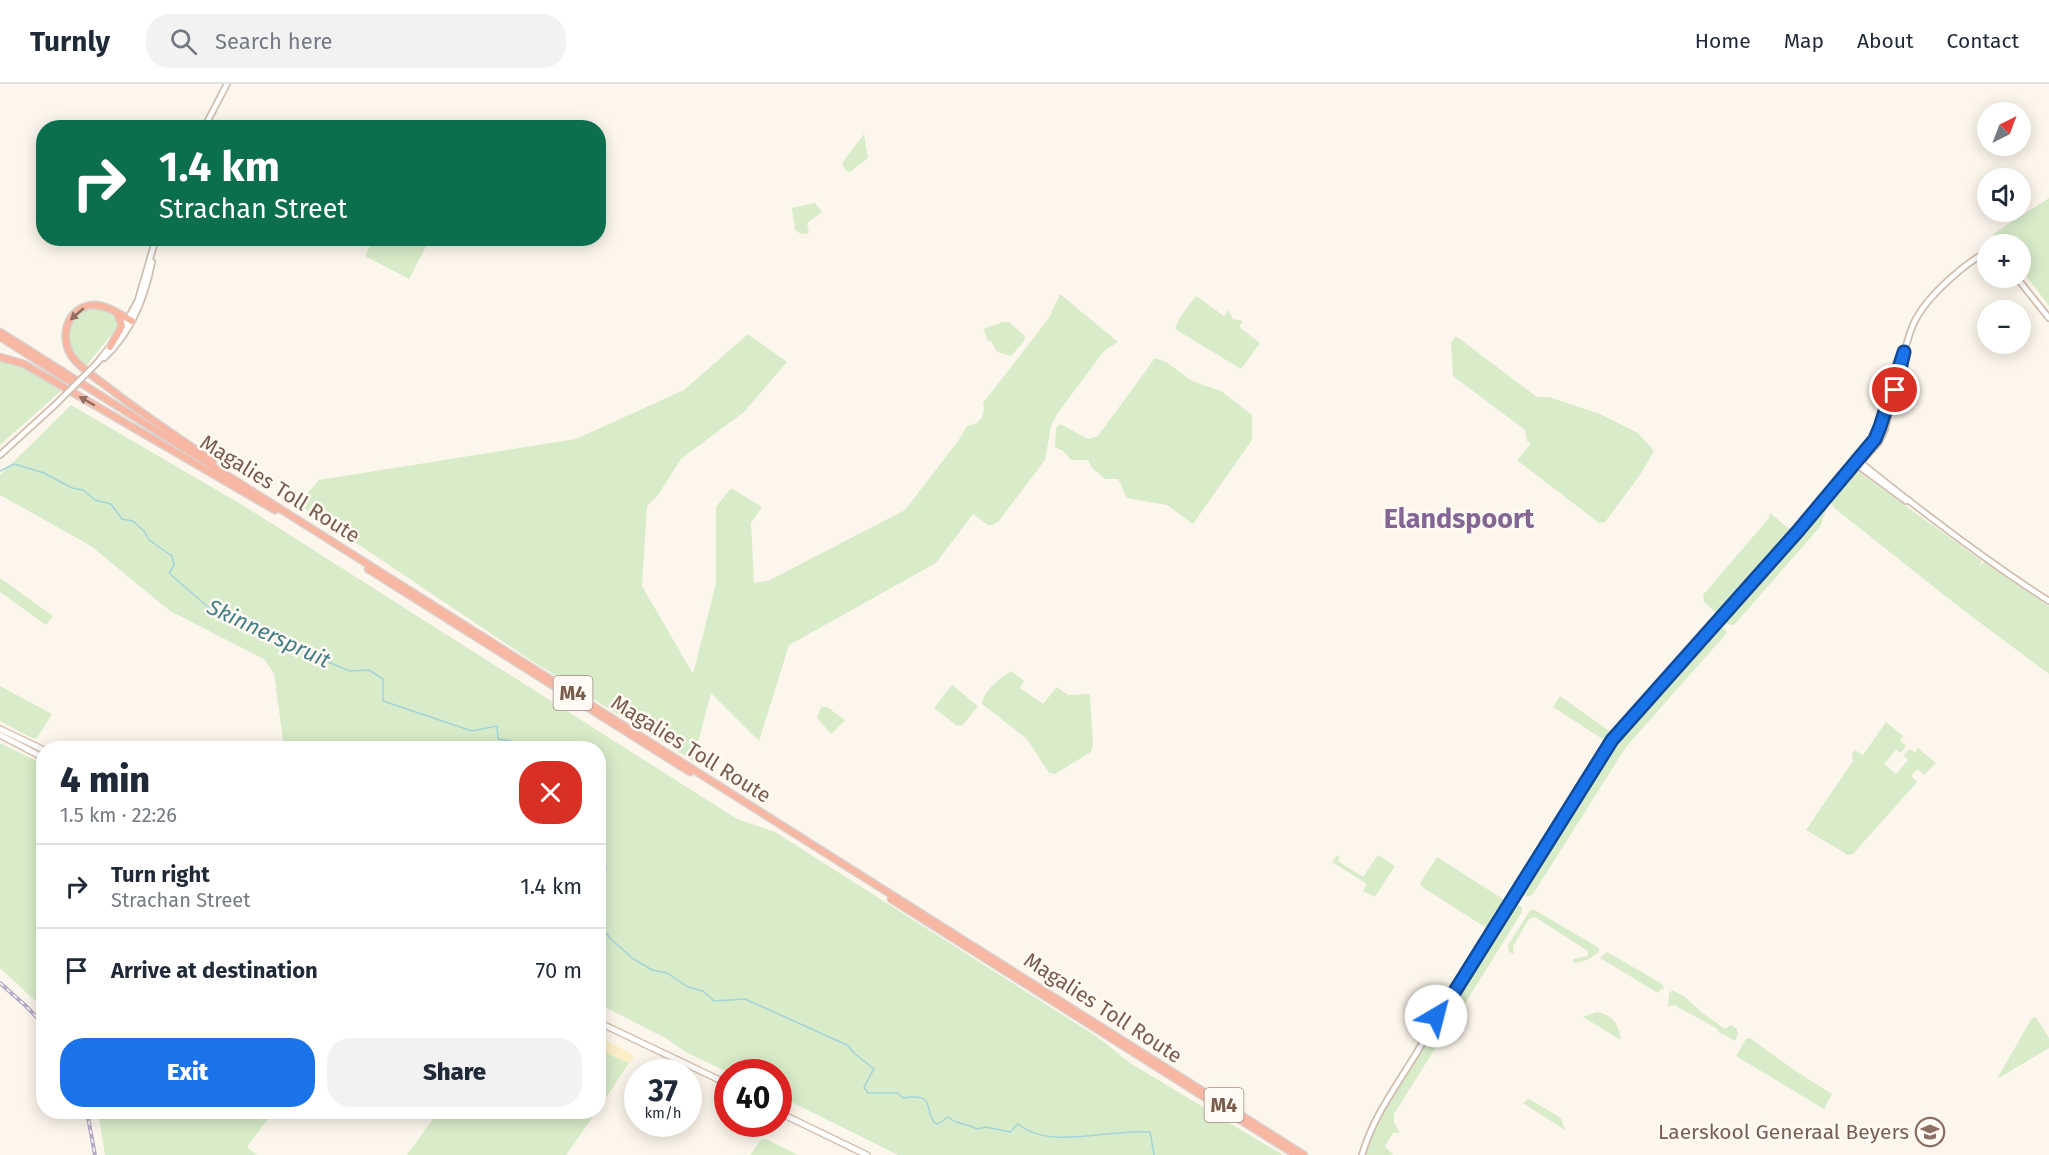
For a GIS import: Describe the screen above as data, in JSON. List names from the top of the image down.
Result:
{
  "streets": {
    "highway": ["Magalies Toll Route", "M4"]
  },
  "districts": ["Elandspoort"],
  "water": ["Skinnerspruit"],
  "places": {
    "school or university": ["Laerskool Generaal Beyers"]
  },
  "north": "top right",
  "page": {
    "header": "Turnly",
    "search": "Search here",
    "nav": [
      "Home",
      "Map",
      "About",
      "Contact"
    ],
    "map_buttons": ["+", "−"],
    "turn": ["1.4 km", "Strachan Street"],
    "heading": ["4 min", "1.5 km · 22:26"],
    "list": [
      {
        "name": "Turn right",
        "note": "Strachan Street",
        "value": "1.4 km"
      },
      {
        "name": "Arrive at destination",
        "value": "70 m"
      }
    ],
    "buttons": ["Exit", "Share"],
    "speed": "37 km/h",
    "limit": "40"
  }
}
